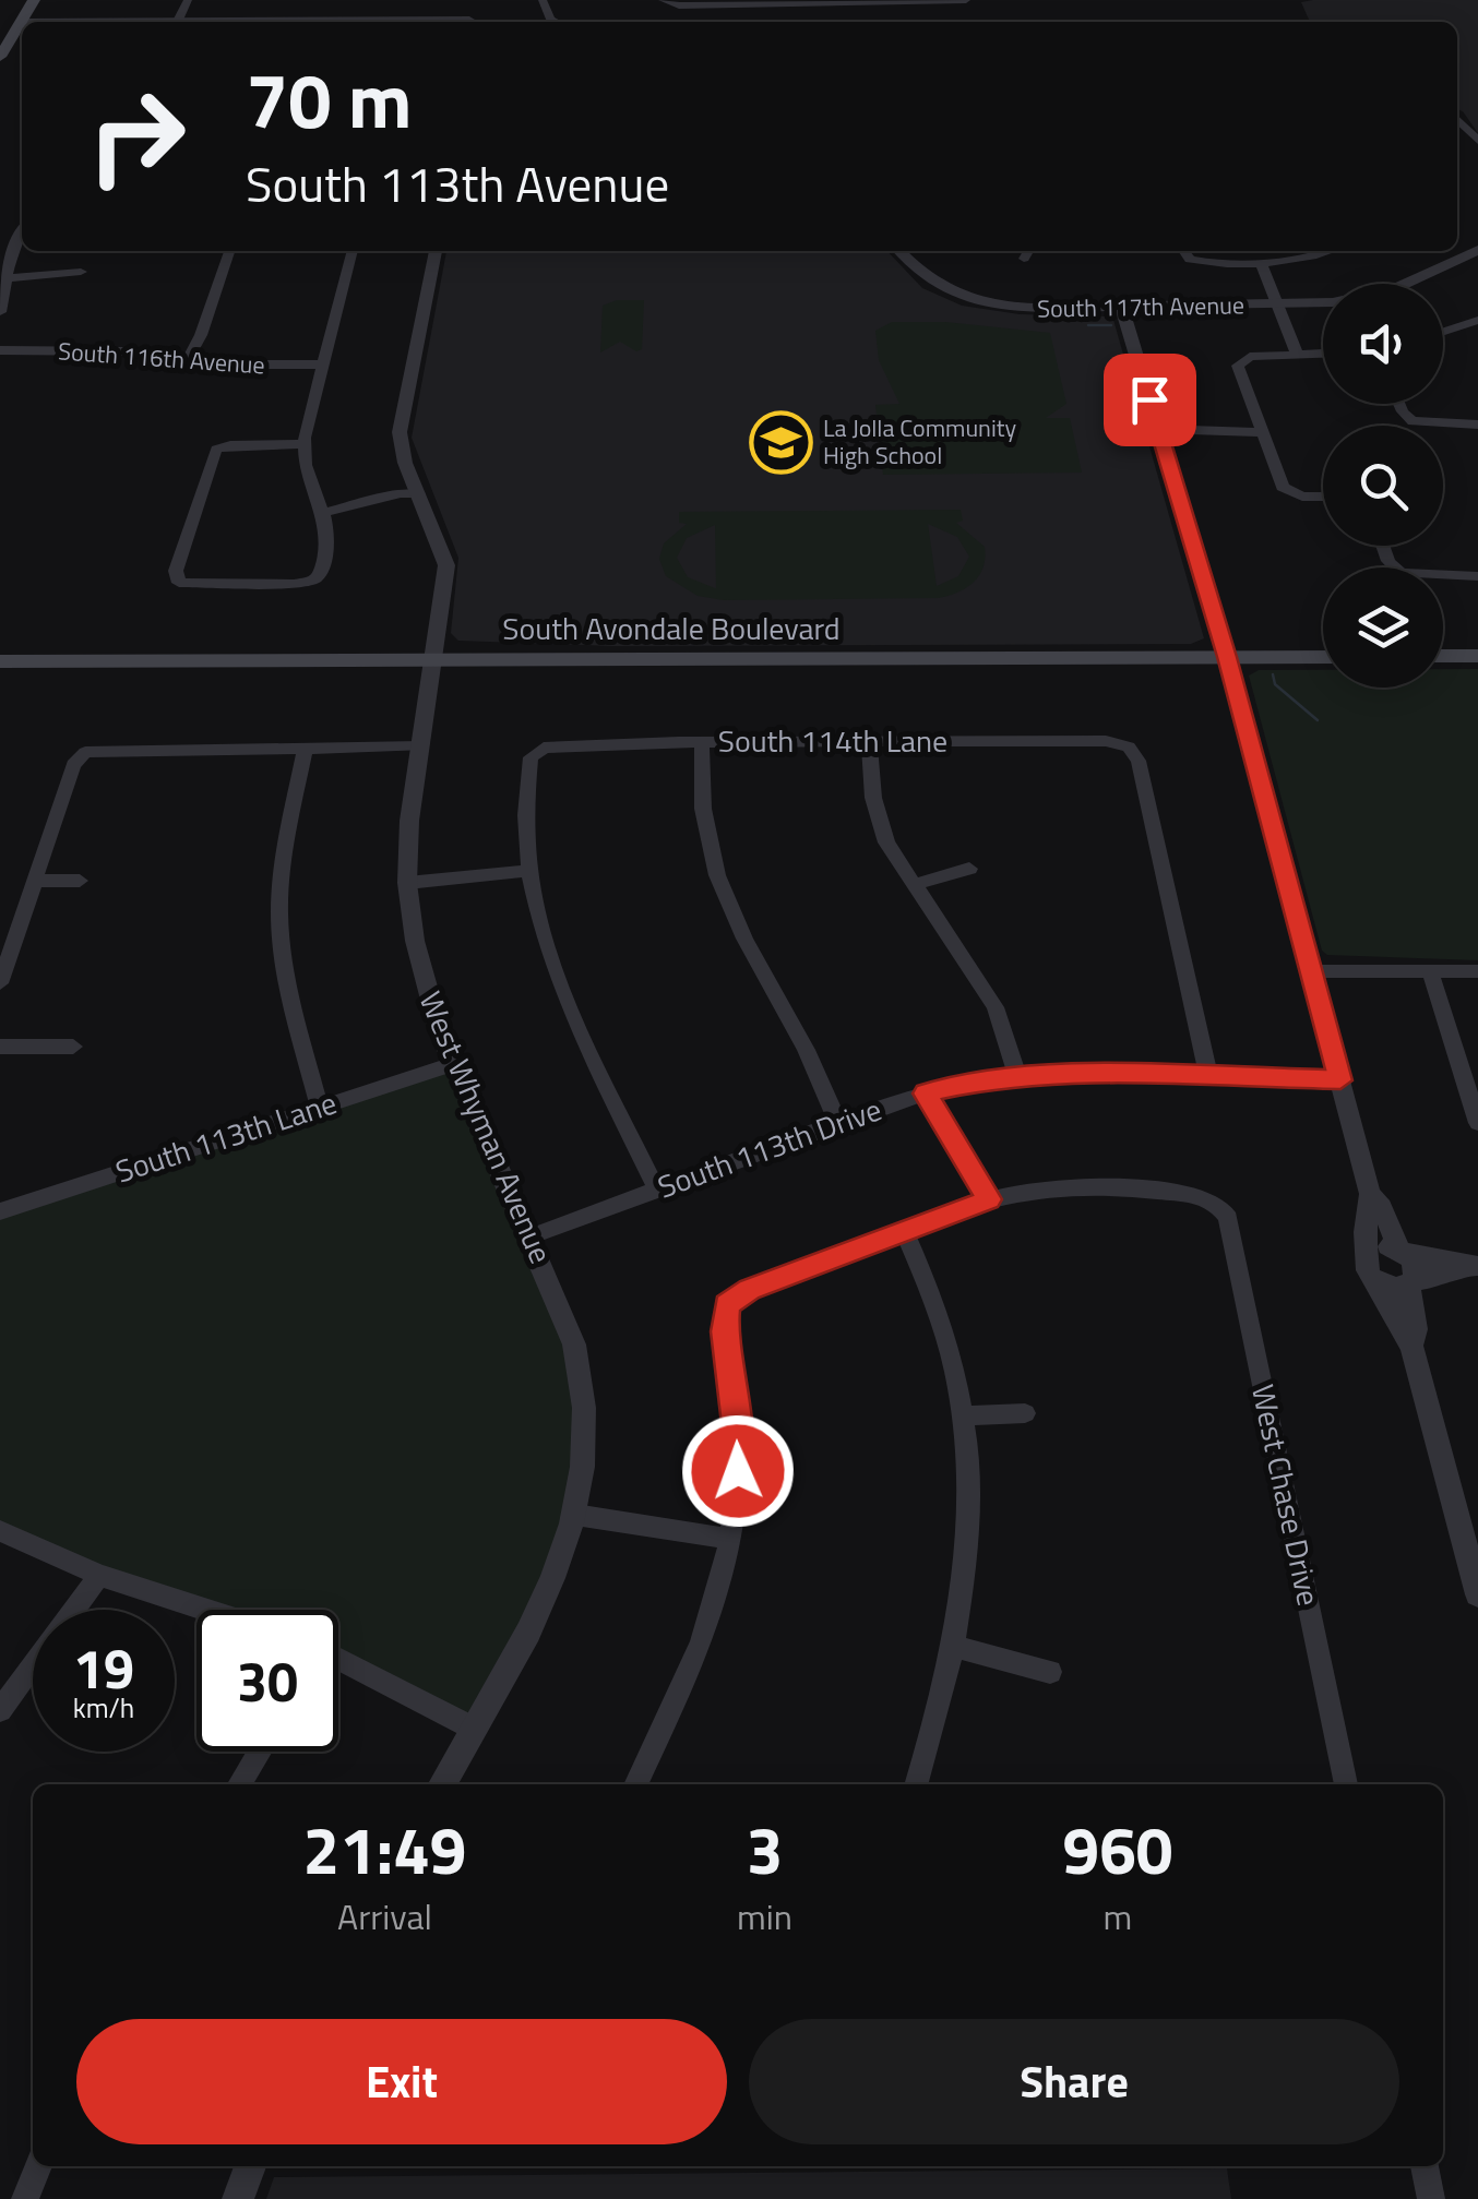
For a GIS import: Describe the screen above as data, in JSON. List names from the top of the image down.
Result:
{
  "streets": {
    "main road": ["South Avondale Boulevard"],
    "street": [
      "South 117th Avenue",
      "South 116th Avenue",
      "South 114th Lane",
      "West Whyman Avenue",
      "South 113th Lane",
      "South 113th Drive",
      "West Chase Drive"
    ]
  },
  "crossings": [
    ["South Avondale Boulevard", "West Whyman Avenue"],
    ["South 114th Lane", "South 113th Drive"],
    ["West Whyman Avenue", "South 113th Lane"],
    ["West Whyman Avenue", "South 113th Drive"]
  ],
  "places": {
    "school or university": ["La Jolla Community High School"]
  },
  "page": {
    "turn": ["70 m", "South 113th Avenue"],
    "speed": "19 km/h",
    "limit": "30",
    "eta": [
      "21:49",
      "Arrival",
      "3",
      "min",
      "960",
      "m"
    ],
    "buttons": ["Exit", "Share"]
  }
}
